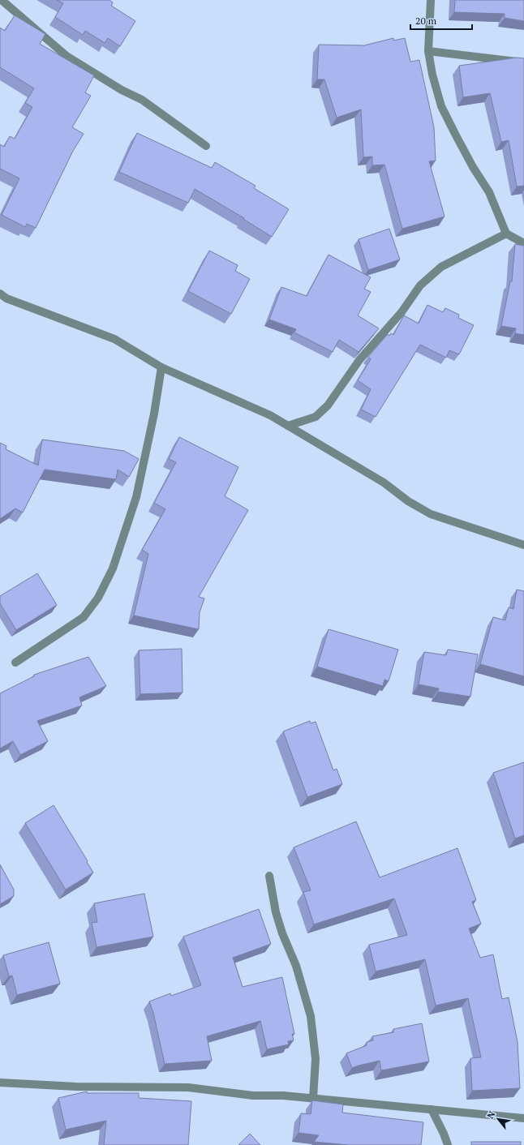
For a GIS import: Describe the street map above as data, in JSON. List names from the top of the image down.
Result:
{
  "scale_bar": "20 m",
  "north": "top left"
}
